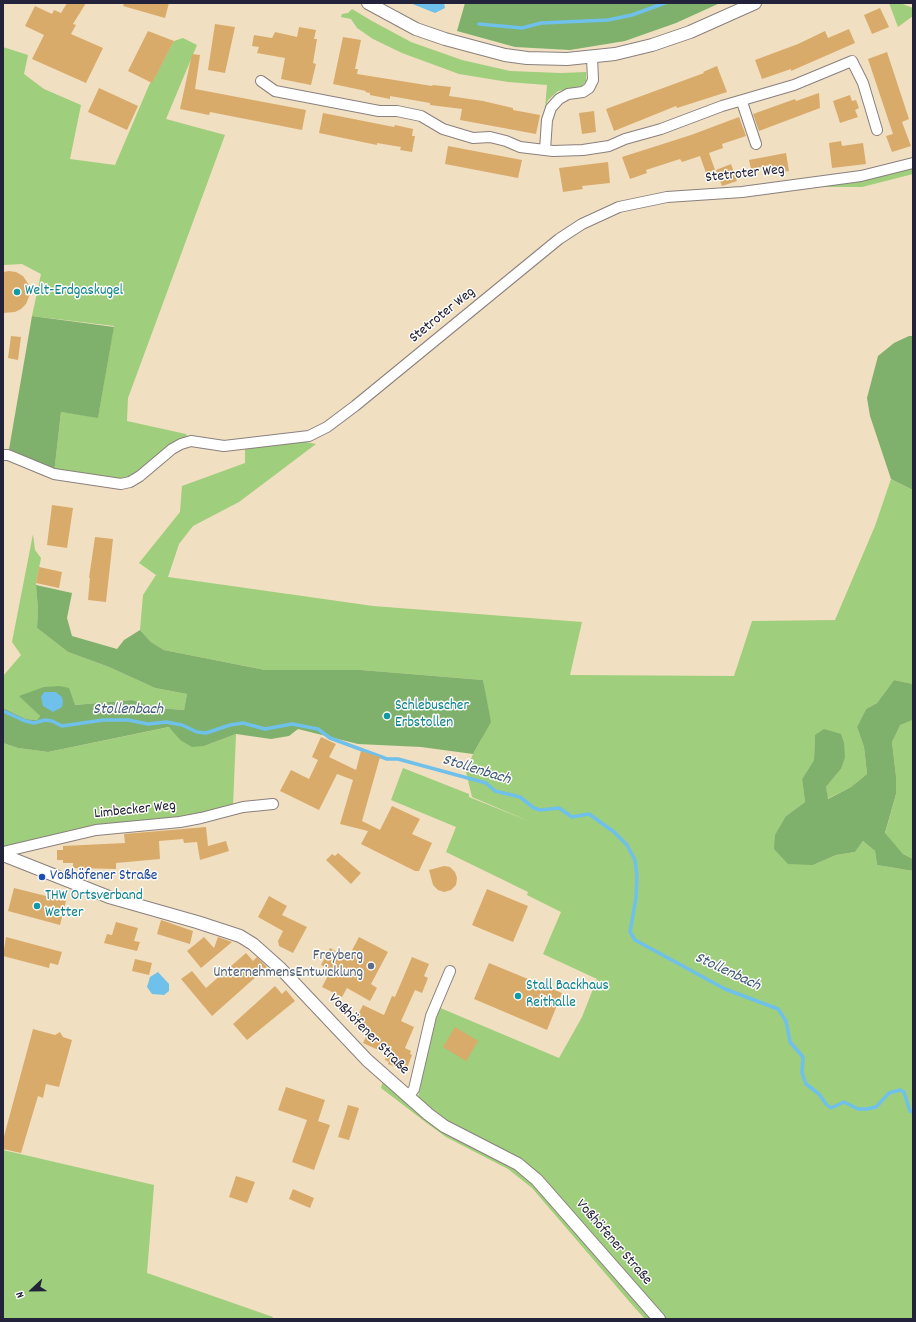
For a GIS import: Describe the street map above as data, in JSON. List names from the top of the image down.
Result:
{
  "streets": {
    "street": ["Stetroter Weg", "Limbecker Weg", "Voßhöfener Straße"]
  },
  "crossings": [
    ["Limbecker Weg", "Voßhöfener Straße"]
  ],
  "water": ["Stollenbach"],
  "places": [
    "Welt-Erdgaskugel",
    "Schlebuscher Erbstollen",
    "Voßhöfener Straße",
    "THW Ortsverband Wetter",
    "Freyberg UnternehmensEntwicklung",
    "Stall Backhaus Reithalle"
  ],
  "north": "left"
}
